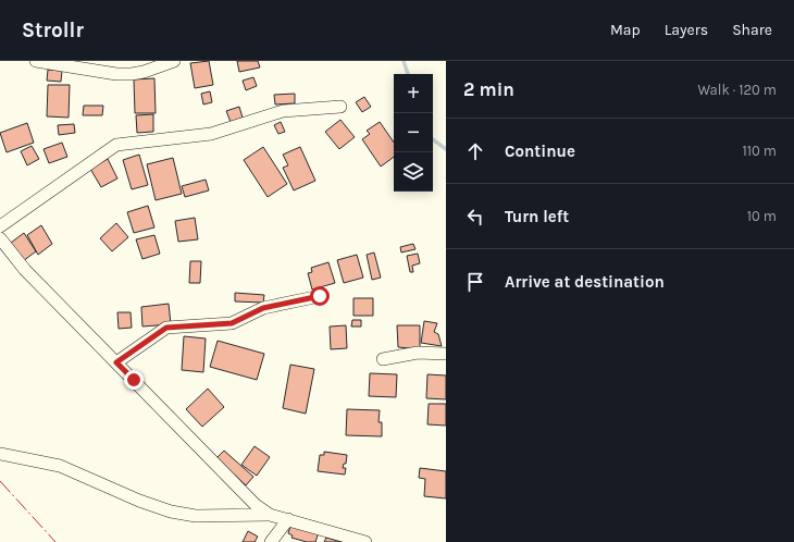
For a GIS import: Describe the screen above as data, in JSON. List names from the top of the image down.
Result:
{
  "page": {
    "header": "Strollr",
    "nav": ["Map", "Layers", "Share"],
    "heading": ["2 min", "Walk · 120 m"],
    "map_buttons": ["+", "−"],
    "list": [
      ["Continue", "110 m"],
      ["Turn left", "10 m"],
      "Arrive at destination"
    ]
  }
}
